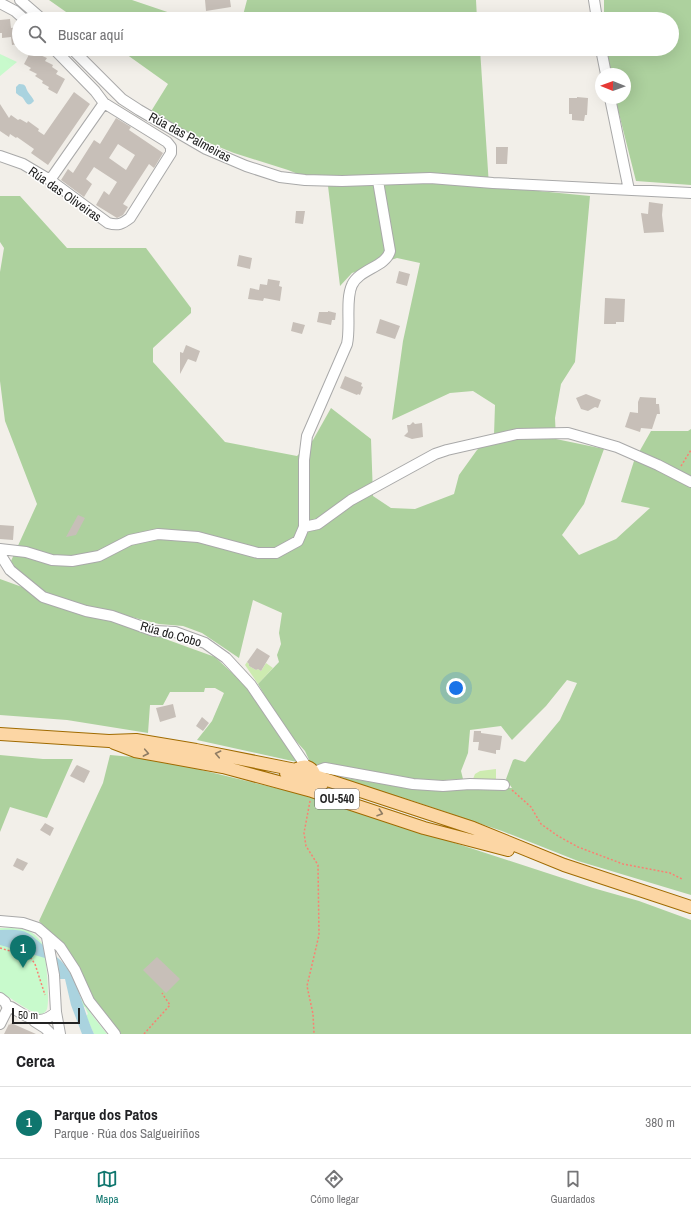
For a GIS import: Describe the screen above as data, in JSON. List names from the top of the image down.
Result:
{
  "streets": {
    "main road": ["OU-540"],
    "street": ["Rúa das Palmeiras", "Rúa das Oliveiras", "Rúa do Cobo"]
  },
  "crossings": [
    ["Rúa das Palmeiras", "Rúa das Oliveiras"],
    ["Rúa do Cobo", "OU-540"]
  ],
  "scale_bar": "50 m",
  "north": "left",
  "page": {
    "search": "Buscar aquí",
    "pins": "1",
    "scale": "50 m",
    "heading": "Cerca",
    "list": [
      {
        "mark": "1",
        "name": "Parque dos Patos",
        "note": "Parque · Rúa dos Salgueiriños",
        "value": "380 m"
      }
    ],
    "nav": ["Mapa", "Cómo llegar", "Guardados"]
  }
}
